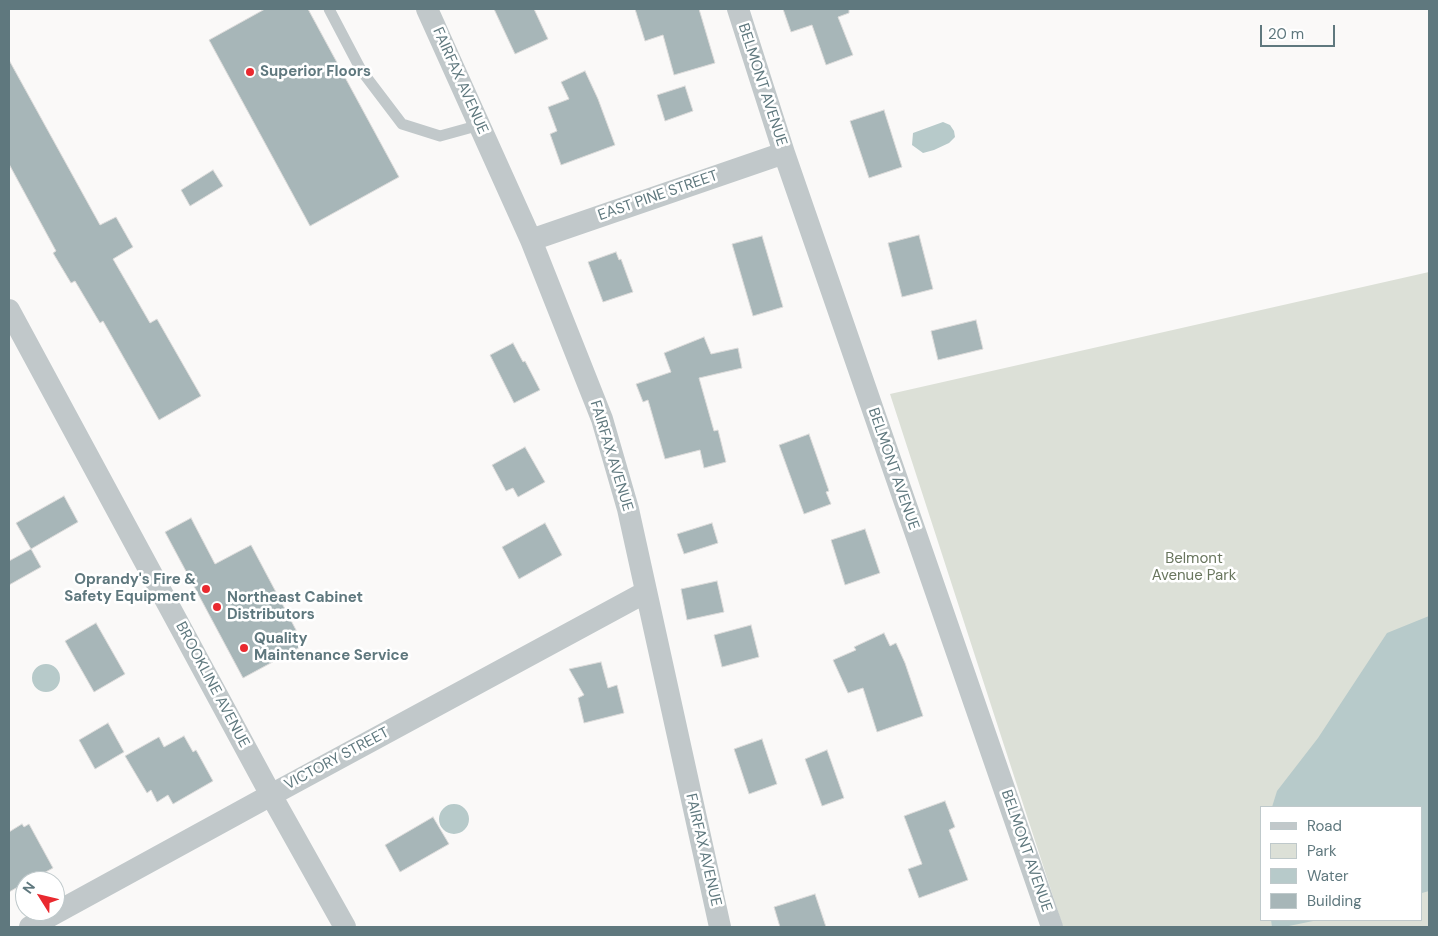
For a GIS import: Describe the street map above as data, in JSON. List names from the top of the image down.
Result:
{
  "streets": {
    "street": [
      "FAIRFAX AVENUE",
      "BELMONT AVENUE",
      "EAST PINE STREET",
      "BROOKLINE AVENUE",
      "VICTORY STREET"
    ]
  },
  "crossings": [
    ["FAIRFAX AVENUE", "EAST PINE STREET"],
    ["FAIRFAX AVENUE", "VICTORY STREET"],
    ["BELMONT AVENUE", "EAST PINE STREET"],
    ["BROOKLINE AVENUE", "VICTORY STREET"]
  ],
  "parks": ["Belmont Avenue Park"],
  "places": [
    "Superior Floors",
    "Oprandy's Fire & Safety Equipment",
    "Northeast Cabinet Distributors",
    "Quality Maintenance Service"
  ],
  "legend": [
    "Road",
    "Park",
    "Water",
    "Building"
  ],
  "scale_bar": "20 m",
  "north": "top left"
}
